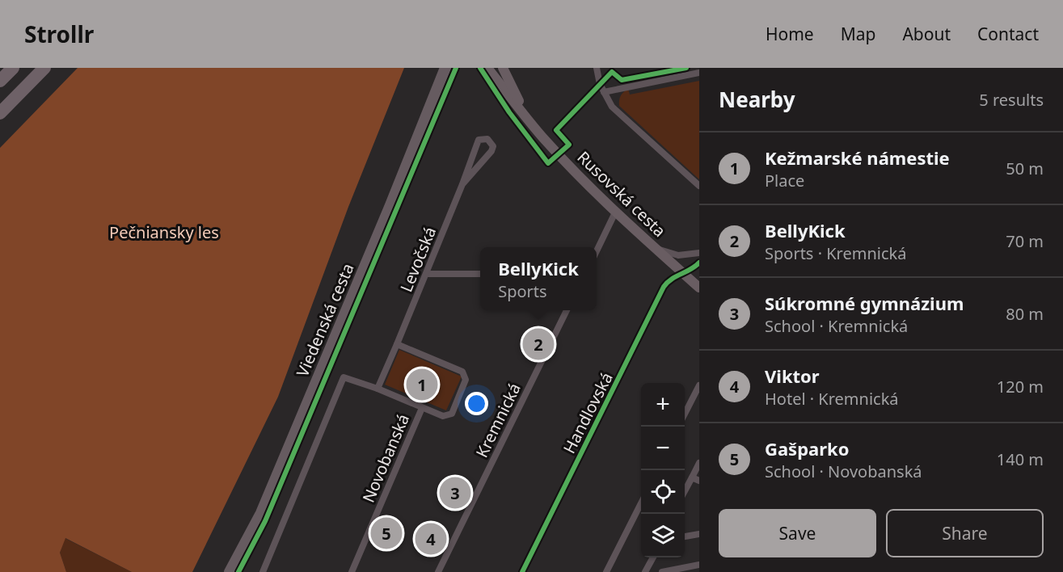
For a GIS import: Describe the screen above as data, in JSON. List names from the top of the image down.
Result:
{
  "streets": {
    "main road": ["Viedenská cesta"],
    "street": [
      "Rusovská cesta",
      "Levočská",
      "Handlovská",
      "Kremnická",
      "Novobanská"
    ]
  },
  "crossings": [
    ["Rusovská cesta", "Handlovská"]
  ],
  "parks": ["Pečniansky les"],
  "page": {
    "header": "Strollr",
    "nav": [
      "Home",
      "Map",
      "About",
      "Contact"
    ],
    "heading": ["Nearby", "5 results"],
    "list": [
      {
        "mark": "1",
        "name": "Kežmarské námestie",
        "note": "Place",
        "value": "50 m"
      },
      {
        "mark": "2",
        "name": "BellyKick",
        "note": "Sports · Kremnická",
        "value": "70 m"
      },
      {
        "mark": "3",
        "name": "Súkromné gymnázium",
        "note": "School · Kremnická",
        "value": "80 m"
      },
      {
        "mark": "4",
        "name": "Viktor",
        "note": "Hotel · Kremnická",
        "value": "120 m"
      },
      {
        "mark": "5",
        "name": "Gašparko",
        "note": "School · Novobanská",
        "value": "140 m"
      }
    ],
    "popup": ["BellyKick", "Sports"],
    "pins": [
      "2",
      "1",
      "3",
      "5",
      "4"
    ],
    "map_buttons": ["+", "−"],
    "buttons": ["Save", "Share"]
  }
}
